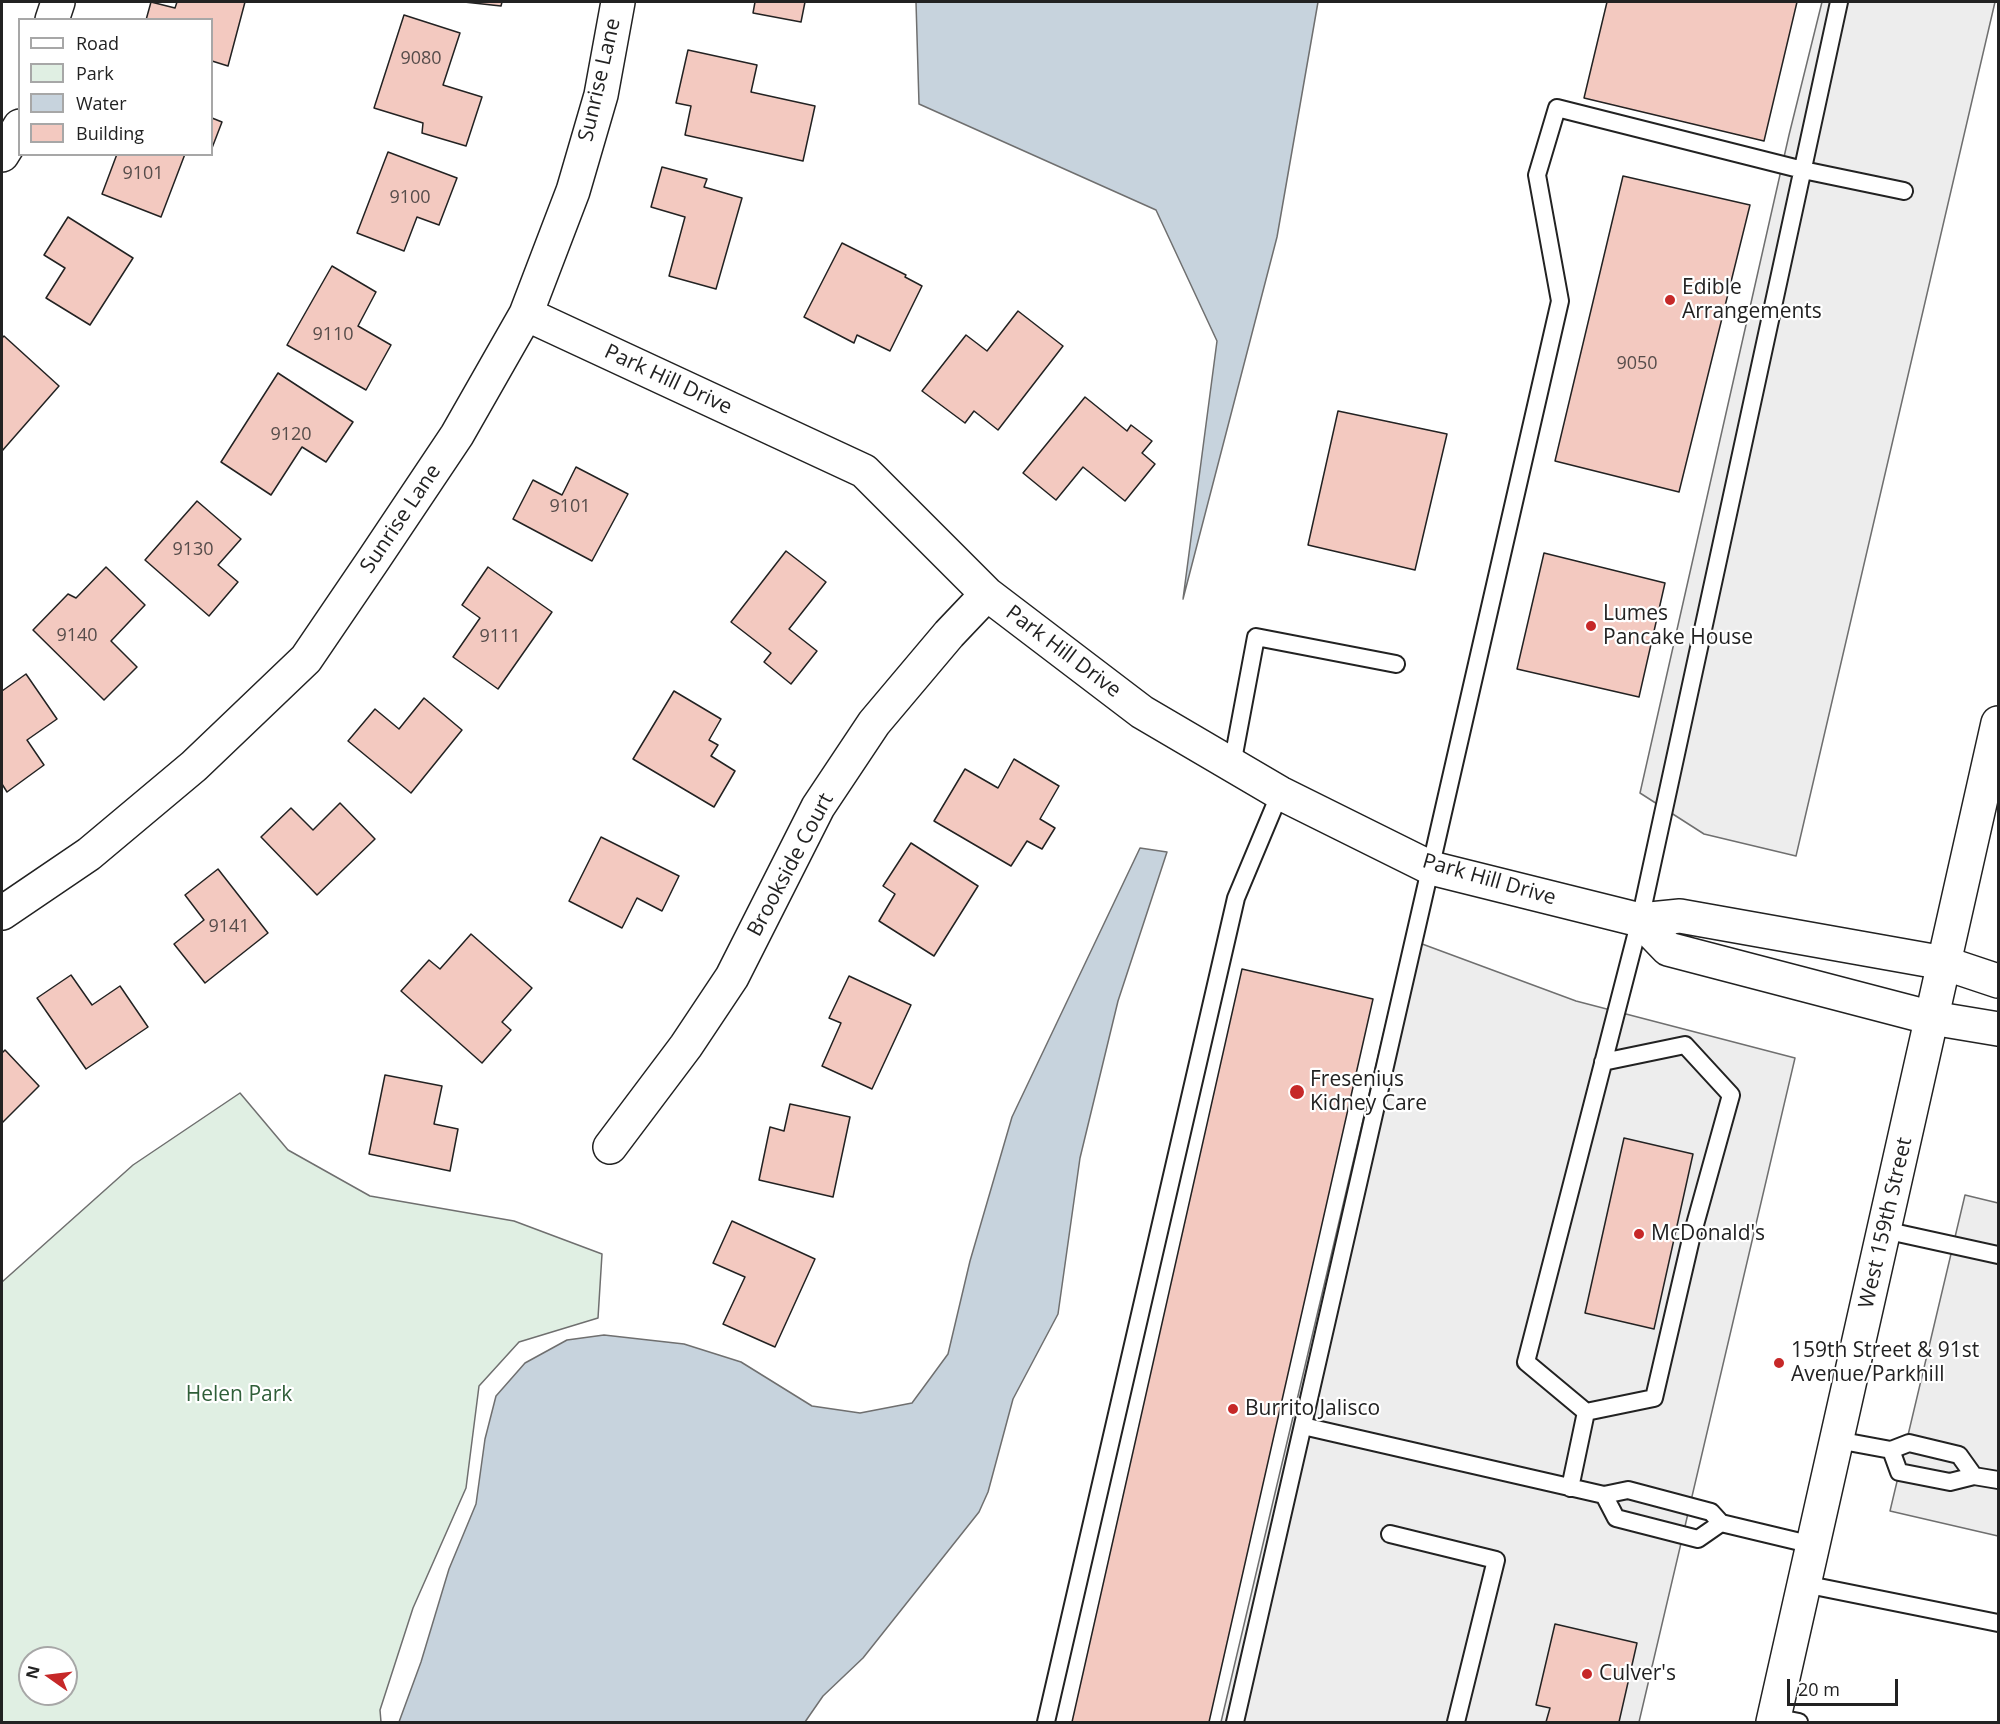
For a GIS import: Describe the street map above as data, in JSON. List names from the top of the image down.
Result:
{
  "streets": {
    "street": [
      "Sunrise Lane",
      "Park Hill Drive",
      "Brookside Court",
      "West 159th Street"
    ]
  },
  "crossings": [
    ["Sunrise Lane", "Park Hill Drive"],
    ["Park Hill Drive", "Brookside Court"],
    ["Park Hill Drive", "West 159th Street"]
  ],
  "parks": ["Helen Park"],
  "places": [
    "Edible Arrangements",
    "Lumes Pancake House",
    "Fresenius Kidney Care",
    "McDonald's",
    "159th Street & 91st Avenue/Parkhill",
    "Burrito Jalisco",
    "Culver's"
  ],
  "house_numbers": [
    "9080",
    "9101",
    "9100",
    "9110",
    "9050",
    "9120",
    "9101",
    "9130",
    "9140",
    "9111",
    "9141"
  ],
  "legend": [
    "Road",
    "Park",
    "Water",
    "Building"
  ],
  "scale_bar": "20 m",
  "north": "left"
}
